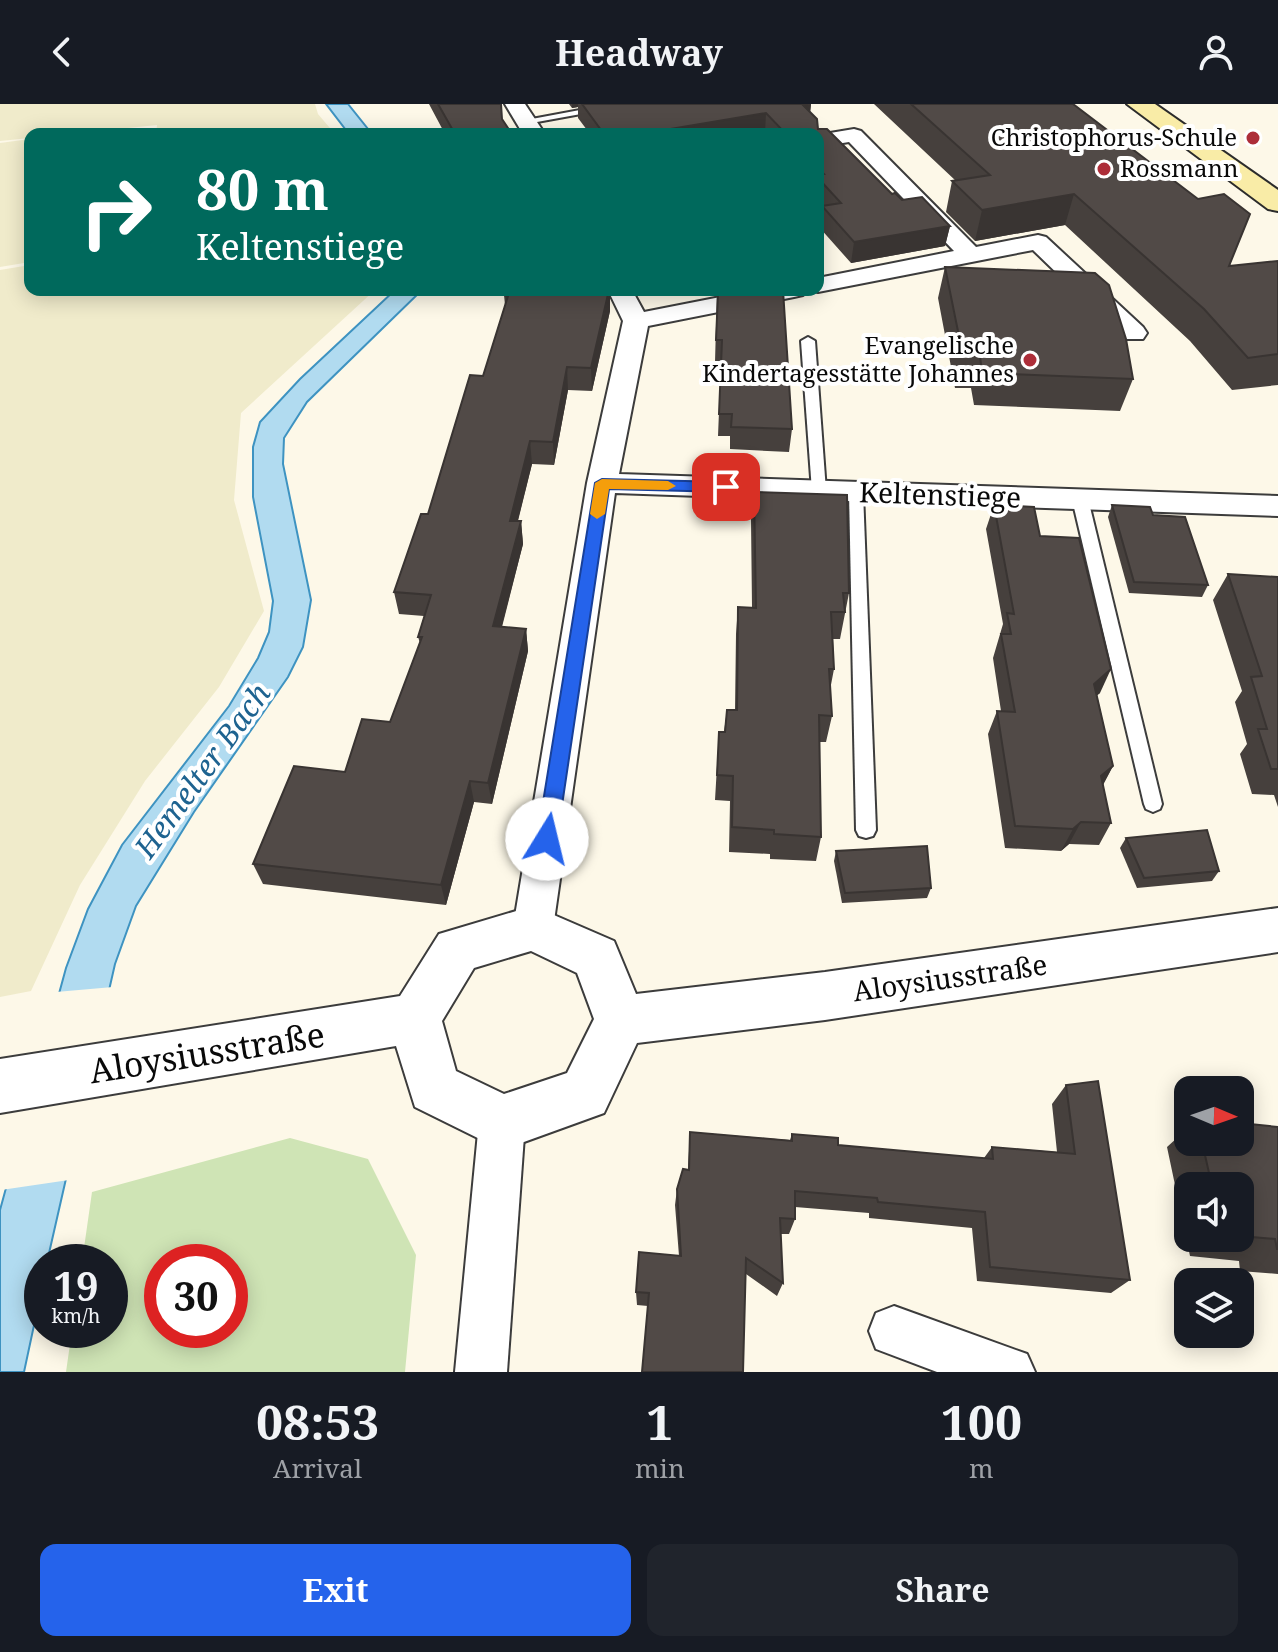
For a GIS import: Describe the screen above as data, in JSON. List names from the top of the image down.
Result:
{
  "streets": {
    "street": ["Keltenstiege", "Aloysiusstraße"]
  },
  "water": ["Hemelter Bach"],
  "places": ["Christophorus-Schule", "Rossmann", "Evangelische Kindertagesstätte Johannes"],
  "north": "right",
  "page": {
    "header": "Headway",
    "turn": ["80 m", "Keltenstiege"],
    "speed": "19 km/h",
    "limit": "30",
    "eta": [
      "08:53",
      "Arrival",
      "1",
      "min",
      "100",
      "m"
    ],
    "buttons": ["Exit", "Share"]
  }
}
